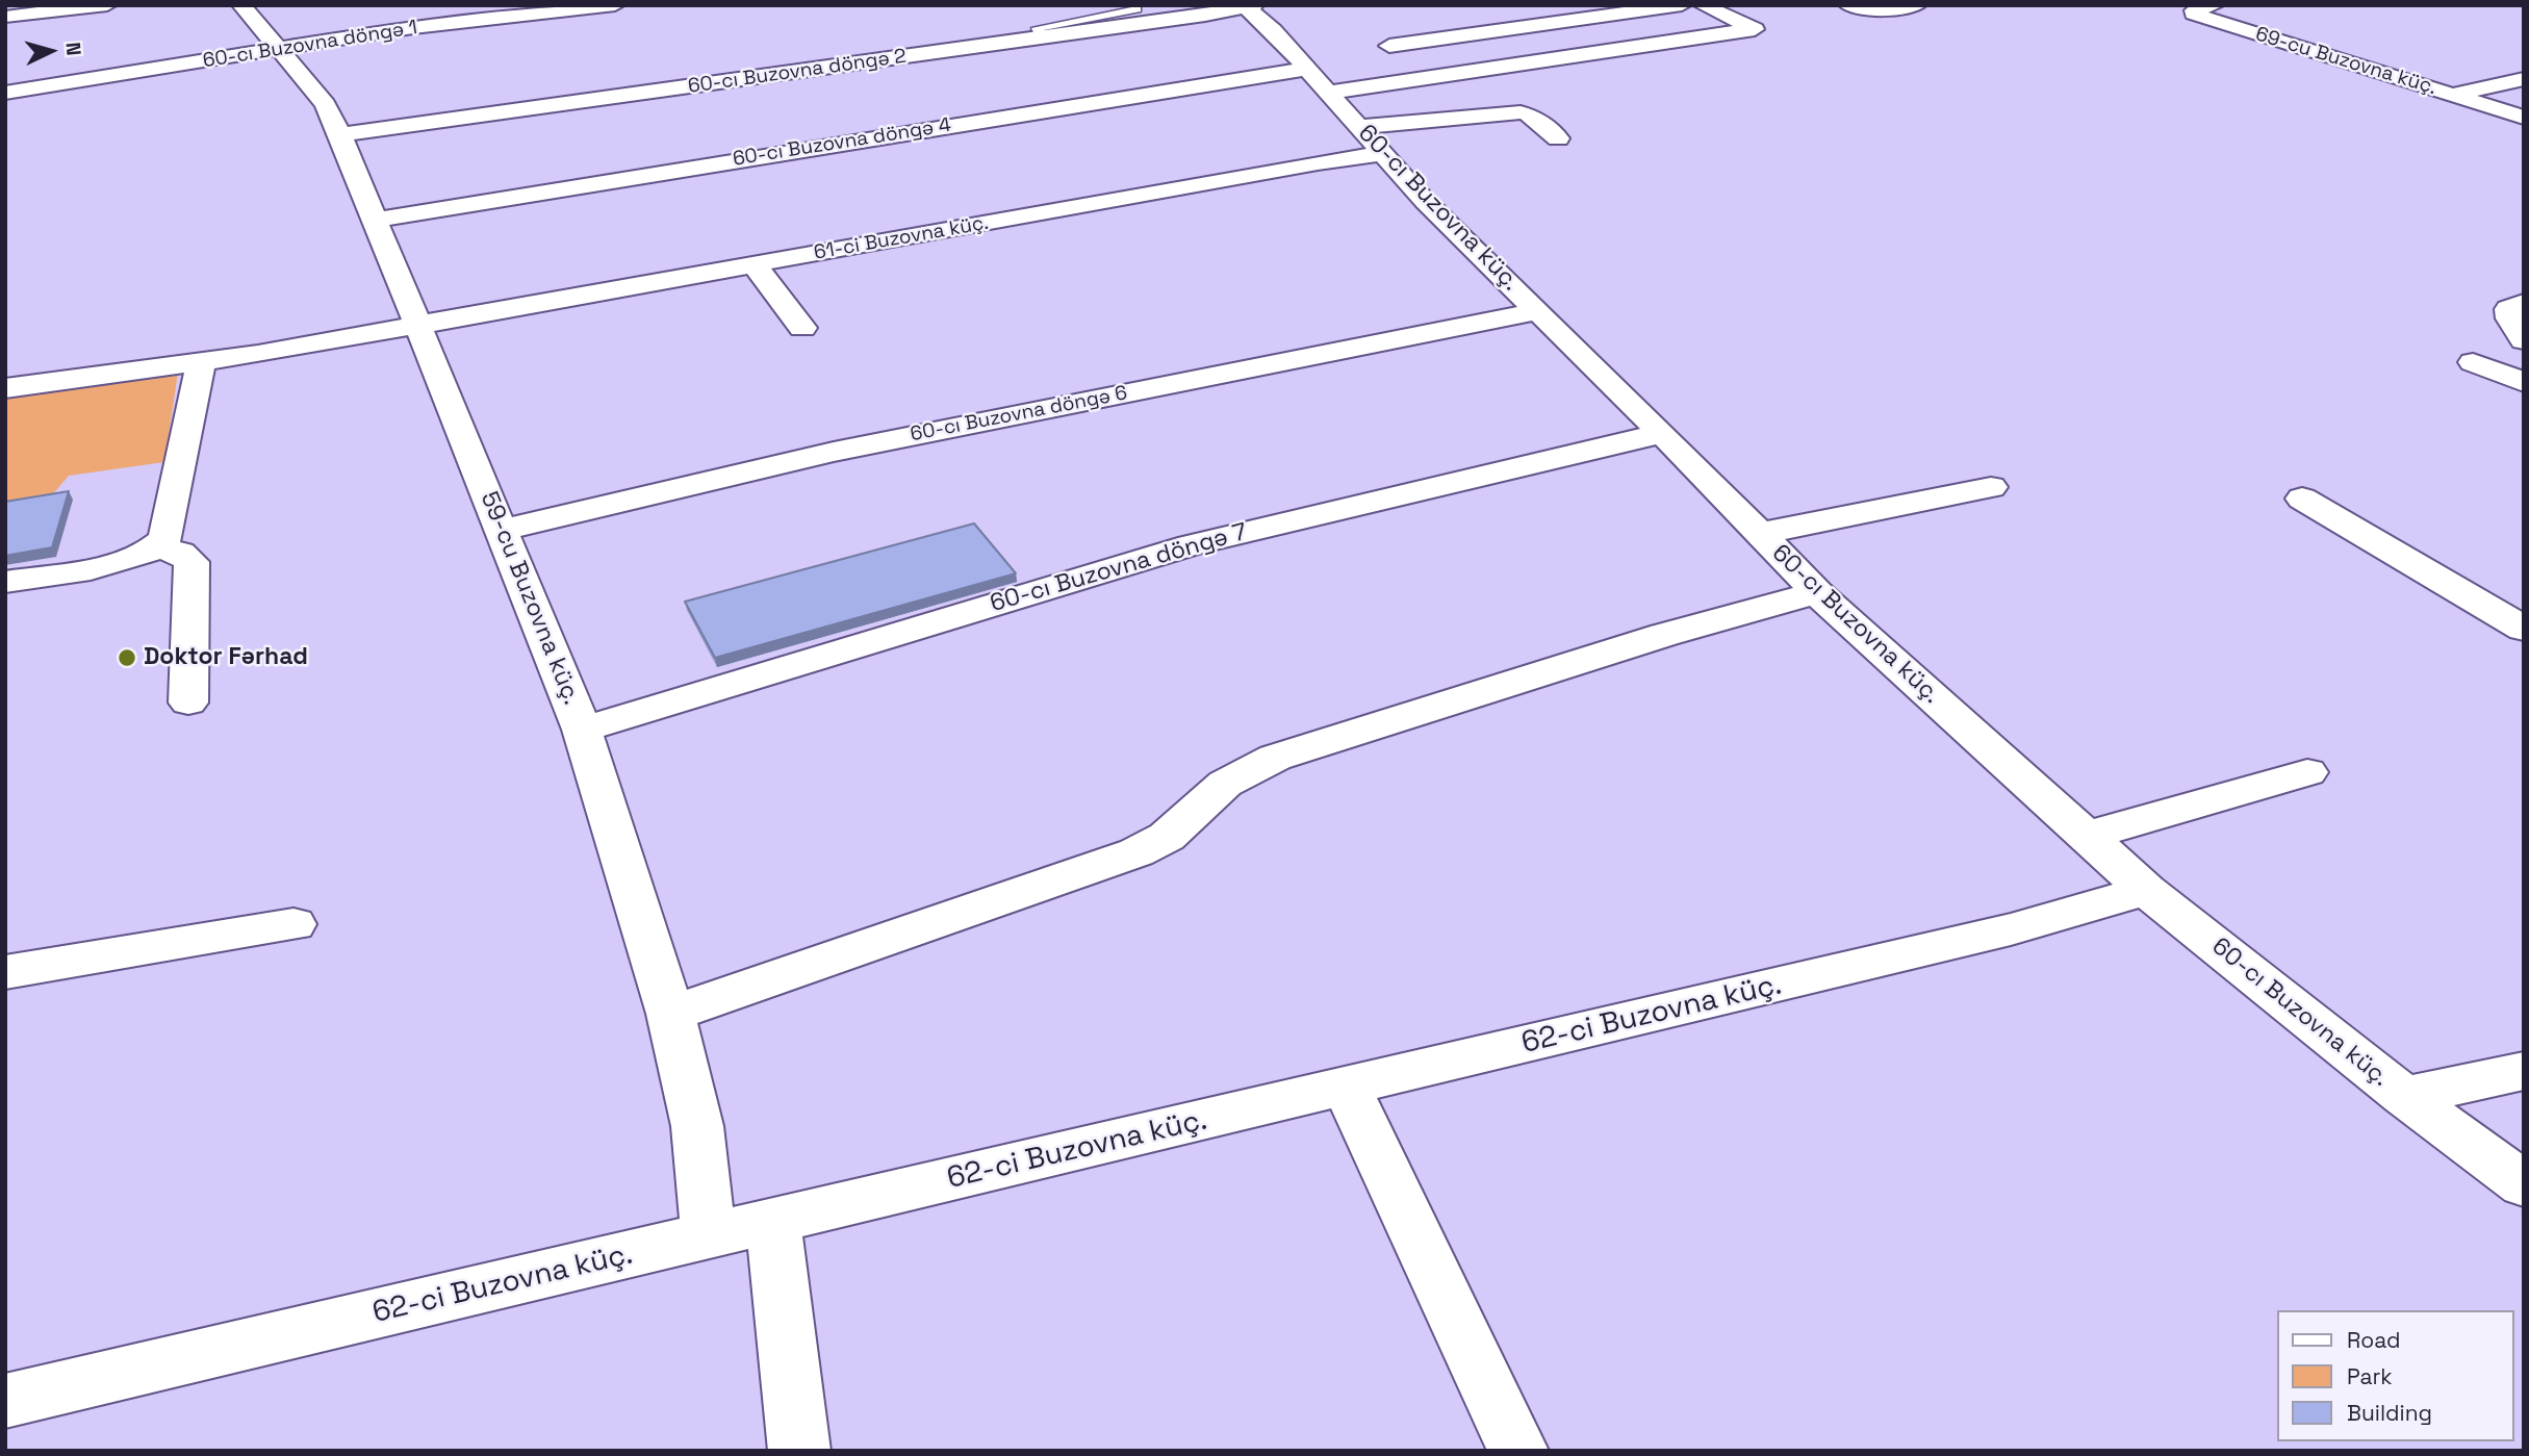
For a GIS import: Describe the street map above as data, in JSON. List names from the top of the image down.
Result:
{
  "streets": {
    "street": [
      "60-cı Buzovna döngə 1",
      "69-cu Buzovna küç.",
      "60-cı Buzovna döngə 2",
      "60-cı Buzovna döngə 4",
      "60-cı Buzovna küç.",
      "61-ci Buzovna küç.",
      "60-cı Buzovna döngə 6",
      "60-cı Buzovna döngə 7",
      "59-cu Buzovna küç.",
      "62-ci Buzovna küç."
    ]
  },
  "crossings": [
    ["60-cı Buzovna döngə 1", "59-cu Buzovna küç."],
    ["60-cı Buzovna döngə 2", "60-cı Buzovna küç."],
    ["60-cı Buzovna döngə 2", "59-cu Buzovna küç."],
    ["60-cı Buzovna döngə 4", "60-cı Buzovna küç."],
    ["60-cı Buzovna döngə 4", "59-cu Buzovna küç."],
    ["60-cı Buzovna küç.", "61-ci Buzovna küç."],
    ["60-cı Buzovna küç.", "60-cı Buzovna döngə 6"],
    ["60-cı Buzovna küç.", "60-cı Buzovna döngə 7"],
    ["60-cı Buzovna küç.", "62-ci Buzovna küç."],
    ["61-ci Buzovna küç.", "59-cu Buzovna küç."],
    ["60-cı Buzovna döngə 6", "59-cu Buzovna küç."],
    ["60-cı Buzovna döngə 7", "59-cu Buzovna küç."],
    ["59-cu Buzovna küç.", "62-ci Buzovna küç."]
  ],
  "places": ["Doktor Fərhad"],
  "legend": ["Road", "Park", "Building"],
  "north": "right"
}
